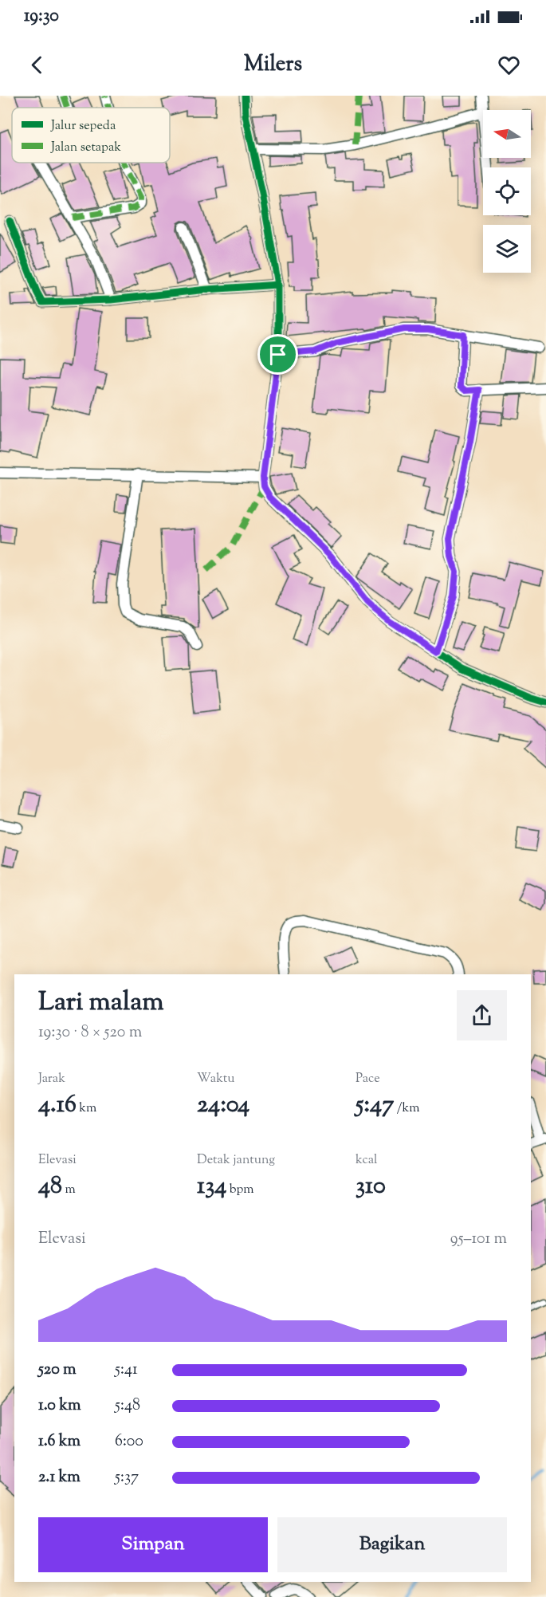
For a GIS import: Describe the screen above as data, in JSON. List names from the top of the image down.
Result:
{
  "legend": ["Jalur sepeda", "Jalan setapak"],
  "north": "left",
  "page": {
    "status": "19:30",
    "header": "Milers",
    "heading": ["Lari malam", "19:30 · 8 × 520 m"],
    "stats": [
      ["Jarak", "4.16 km"],
      ["Waktu", "24:04"],
      ["Pace", "5:47 /km"],
      ["Elevasi", "48 m"],
      ["Detak jantung", "134 bpm"],
      ["kcal", "310"]
    ],
    "chart": ["Elevasi", "95–101 m"],
    "list": [
      {
        "name": "520 m",
        "note": "5:41"
      },
      {
        "name": "1.0 km",
        "note": "5:48"
      },
      {
        "name": "1.6 km",
        "note": "6:00"
      },
      {
        "name": "2.1 km",
        "note": "5:37"
      }
    ],
    "buttons": ["Simpan", "Bagikan"]
  }
}
